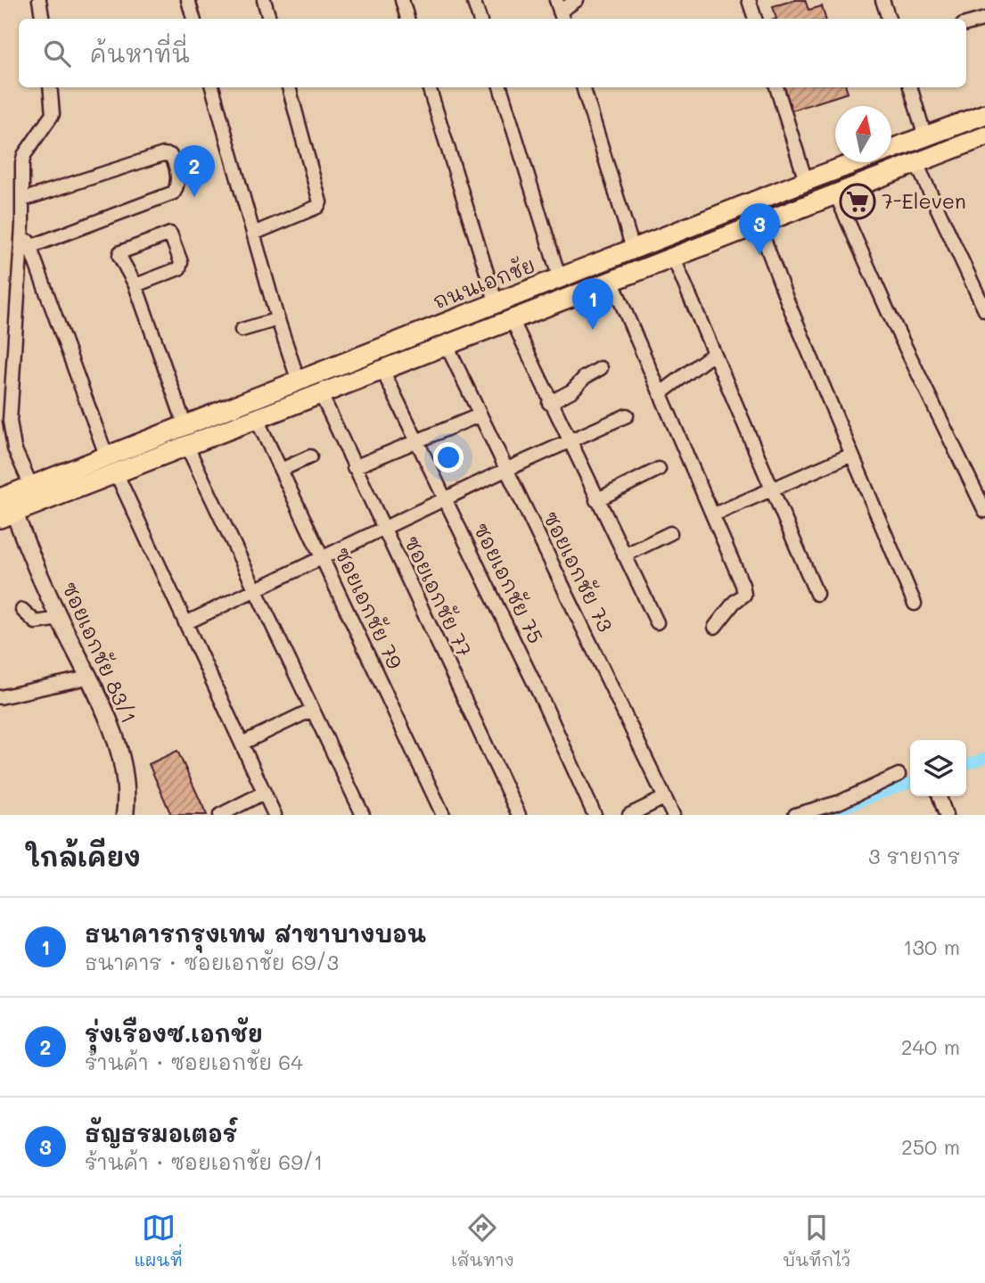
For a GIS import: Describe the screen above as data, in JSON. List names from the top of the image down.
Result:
{
  "streets": {
    "main road": ["ถนนเอกชัย"],
    "street": [
      "ซอยเอกชัย 73",
      "ซอยเอกชัย 75",
      "ซอยเอกชัย 77",
      "ซอยเอกชัย 79",
      "ซอยเอกชัย 83/1"
    ]
  },
  "places": {
    "supermarket": ["7-Eleven"]
  },
  "north": "top",
  "page": {
    "search": "ค้นหาที่นี่",
    "pins": ["2", "3", "1"],
    "heading": ["ใกล้เคียง", "3 รายการ"],
    "list": [
      {
        "mark": "1",
        "name": "ธนาคารกรุงเทพ สาขาบางบอน",
        "note": "ธนาคาร · ซอยเอกชัย 69/3",
        "value": "130 m"
      },
      {
        "mark": "2",
        "name": "รุ่งเรืองซ.เอกชัย",
        "note": "ร้านค้า · ซอยเอกชัย 64",
        "value": "240 m"
      },
      {
        "mark": "3",
        "name": "ธัญธรมอเตอร์",
        "note": "ร้านค้า · ซอยเอกชัย 69/1",
        "value": "250 m"
      }
    ],
    "nav": ["แผนที่", "เส้นทาง", "บันทึกไว้"]
  }
}
